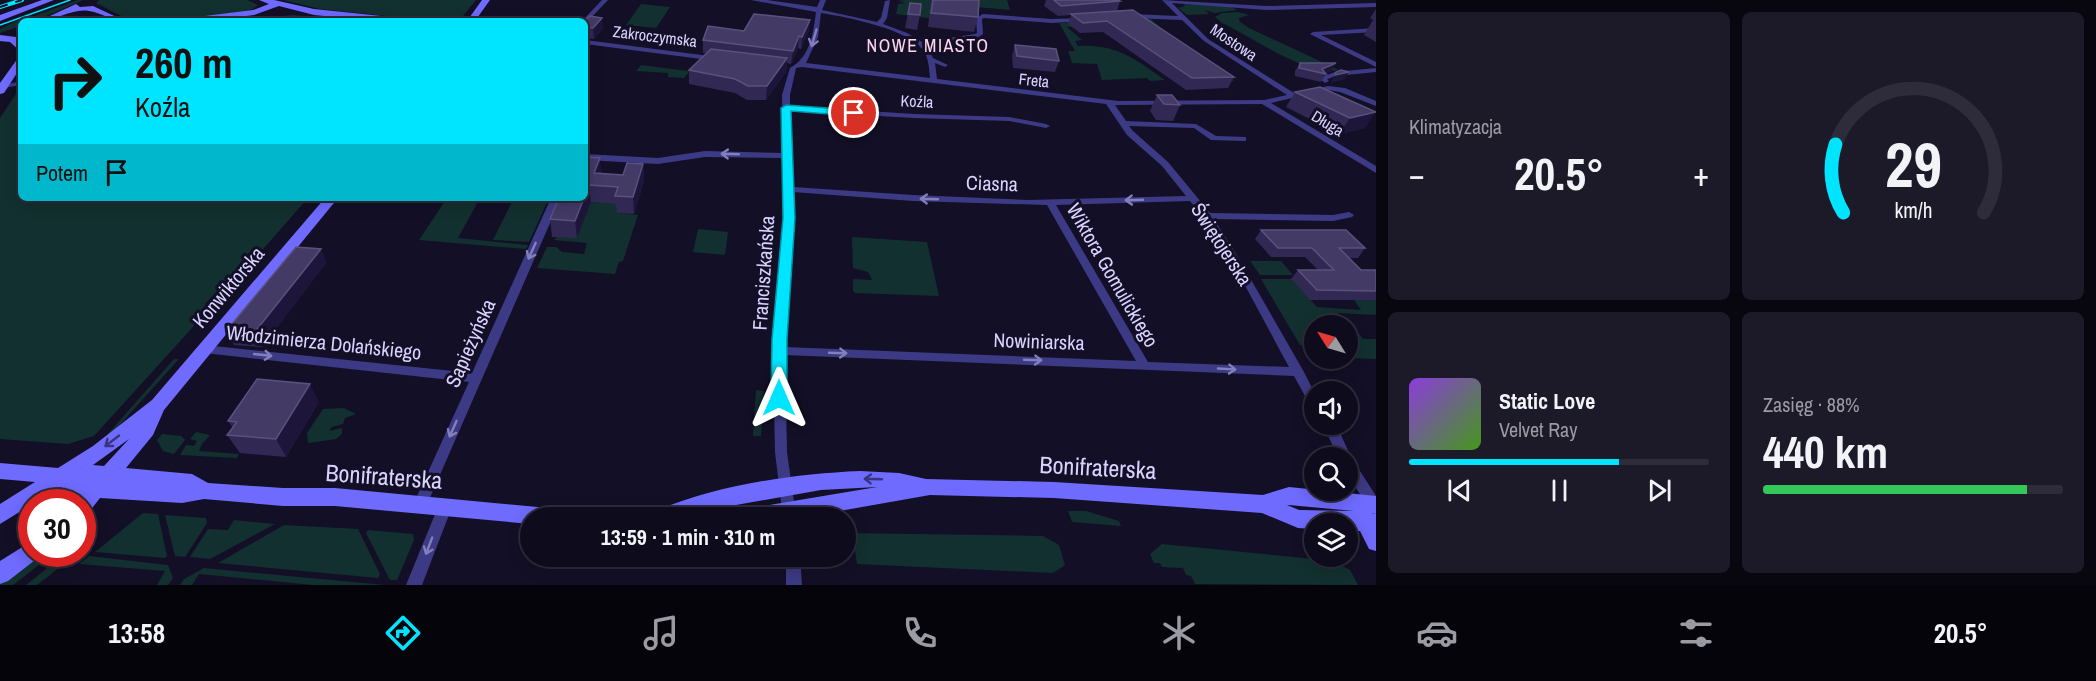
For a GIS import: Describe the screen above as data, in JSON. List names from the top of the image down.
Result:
{
  "streets": {
    "street": [
      "Zakroczymska",
      "Mostowa",
      "Freta",
      "Koźla",
      "Długa",
      "Ciasna",
      "Świętojerska",
      "Franciszkańska",
      "Wiktora Gomulickiego",
      "Konwiktorska",
      "Nowiniarska",
      "Włodzimierza Dolańskiego",
      "Sapieżyńska",
      "Bonifraterska"
    ]
  },
  "crossings": [
    ["Mostowa", "Freta"],
    ["Freta", "Długa"],
    ["Freta", "Świętojerska"],
    ["Koźla", "Franciszkańska"],
    ["Ciasna", "Świętojerska"],
    ["Ciasna", "Franciszkańska"],
    ["Ciasna", "Wiktora Gomulickiego"],
    ["Świętojerska", "Nowiniarska"],
    ["Franciszkańska", "Nowiniarska"],
    ["Franciszkańska", "Bonifraterska"],
    ["Wiktora Gomulickiego", "Nowiniarska"],
    ["Konwiktorska", "Włodzimierza Dolańskiego"],
    ["Konwiktorska", "Bonifraterska"],
    ["Włodzimierza Dolańskiego", "Sapieżyńska"],
    ["Sapieżyńska", "Bonifraterska"]
  ],
  "one_way": [
    "Ciasna",
    "Nowiniarska",
    "Włodzimierza Dolańskiego",
    "Sapieżyńska"
  ],
  "districts": ["NOWE MIASTO"],
  "north": "top left",
  "page": {
    "tile": [
      "Klimatyzacja",
      ["Zasięg · 88%", "440 km"]
    ],
    "turn": ["260 m", "Koźla"],
    "then": "Potem",
    "heat": ["−", "20.5°", "+"],
    "song": ["Static Love", "Velvet Ray"],
    "limit": "30",
    "trip": "13:59 · 1 min · 310 m",
    "tabs": ["13:58", "20.5°"],
    "gauge": ["29", "km/h"]
  }
}
